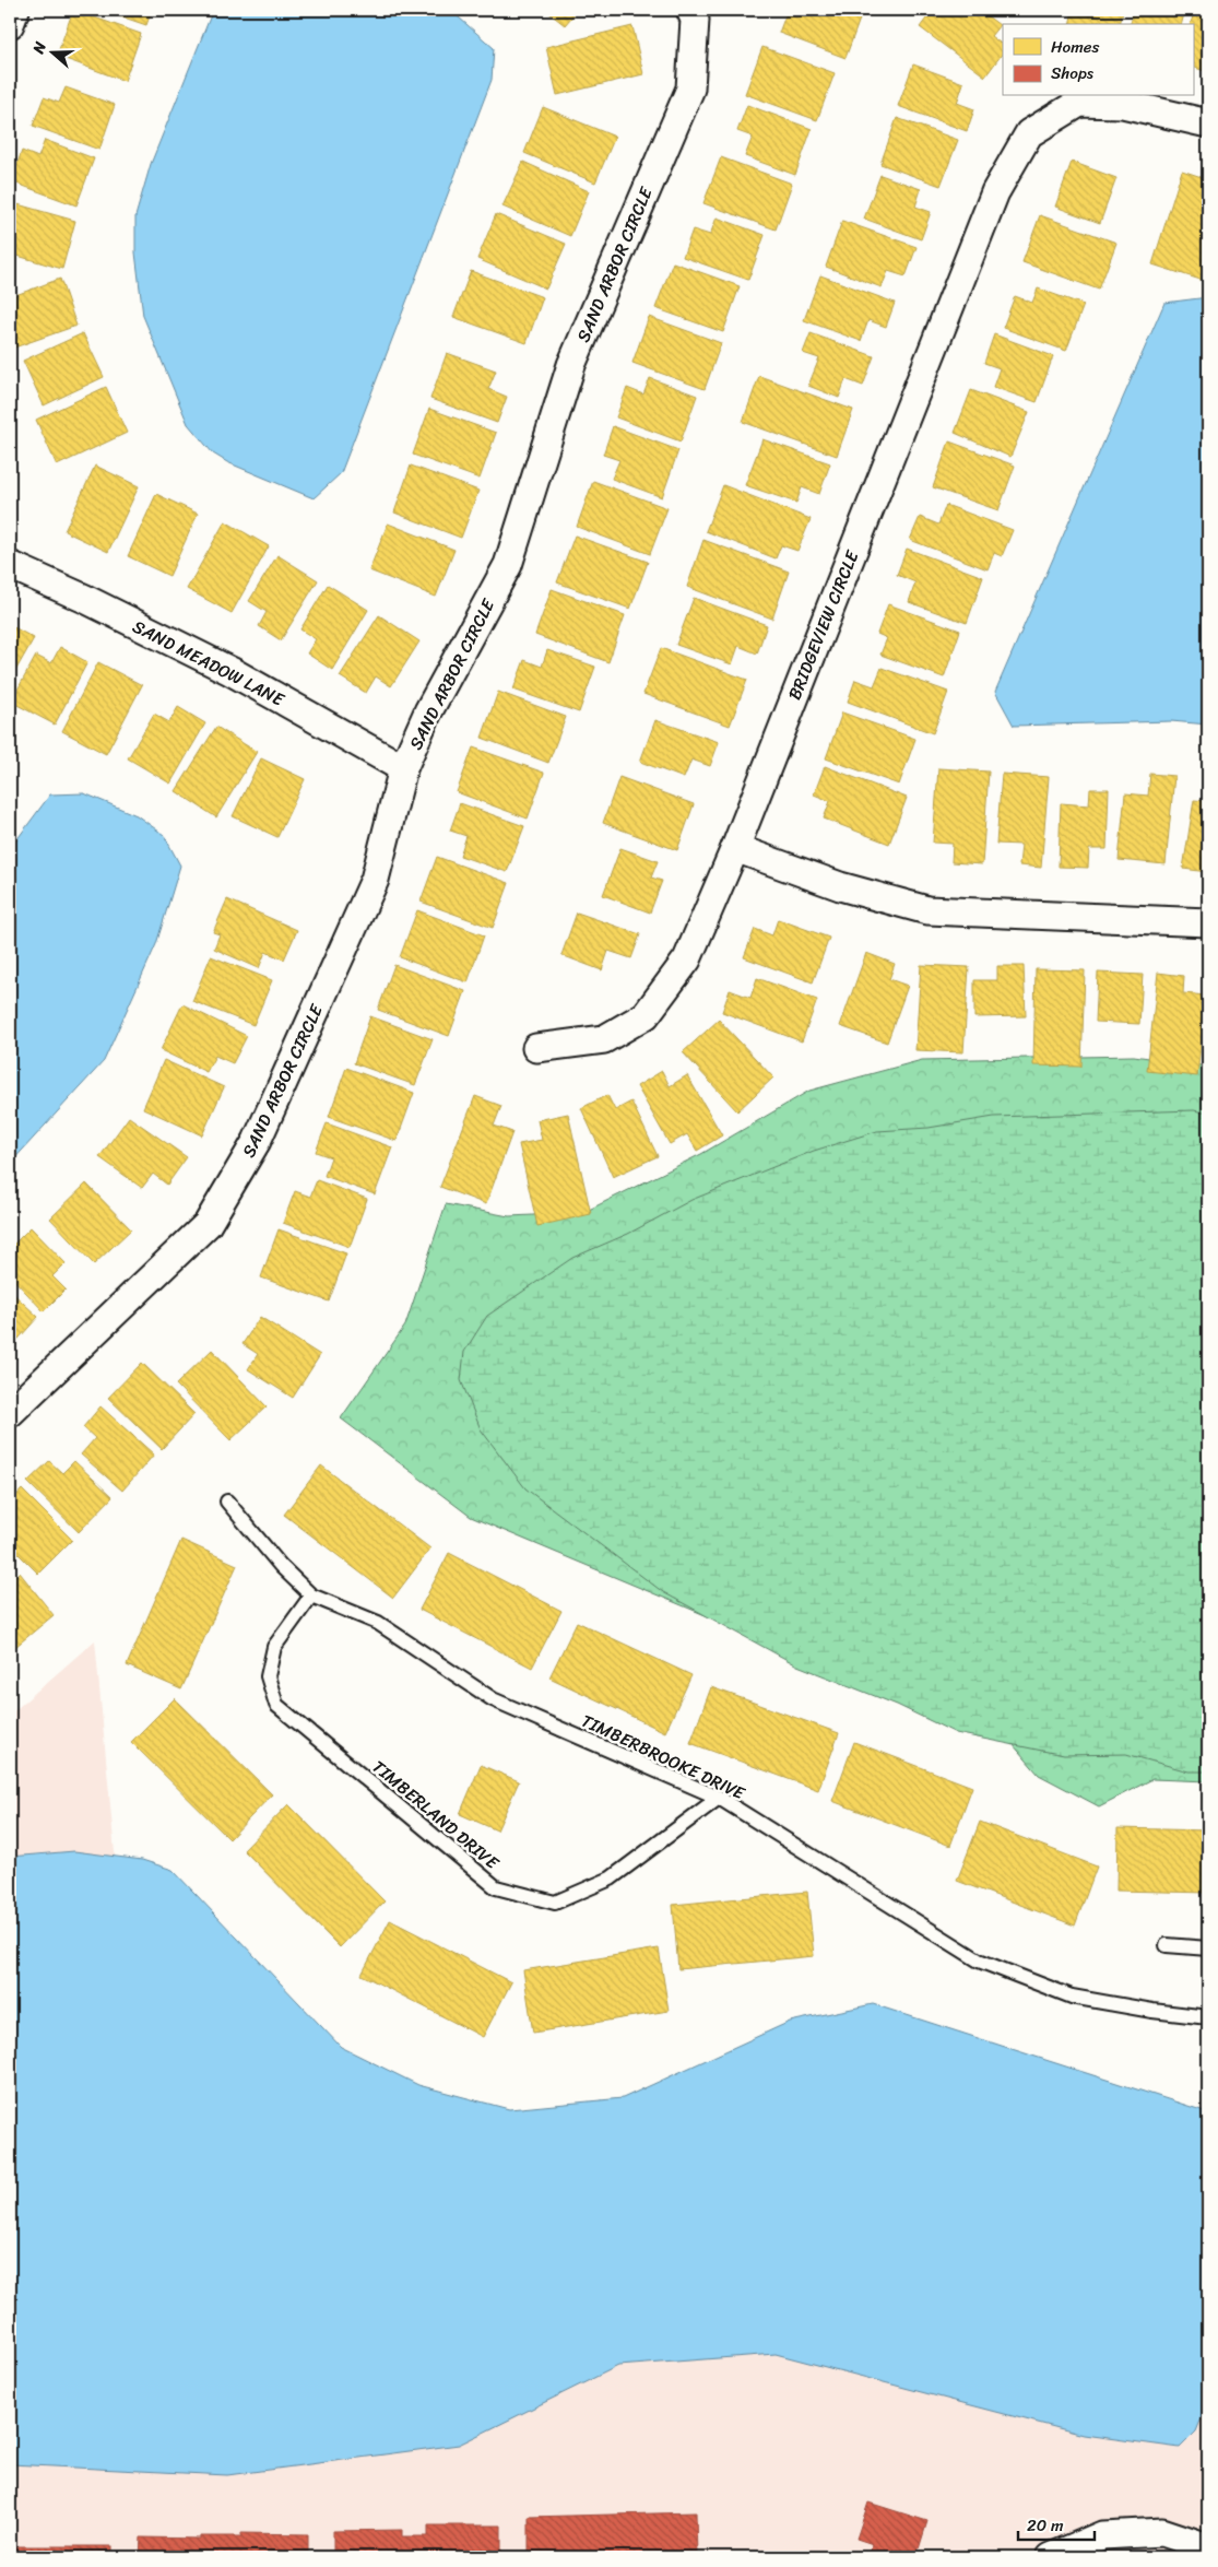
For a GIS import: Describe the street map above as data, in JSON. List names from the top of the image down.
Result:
{
  "streets": {
    "street": ["SAND ARBOR CIRCLE", "BRIDGEVIEW CIRCLE", "SAND MEADOW LANE"],
    "lane": ["TIMBERBROOKE DRIVE", "TIMBERLAND DRIVE"]
  },
  "crossings": [
    ["SAND ARBOR CIRCLE", "SAND MEADOW LANE"],
    ["TIMBERBROOKE DRIVE", "TIMBERLAND DRIVE"]
  ],
  "legend": ["Homes", "Shops"],
  "scale_bar": "20 m",
  "north": "left"
}
